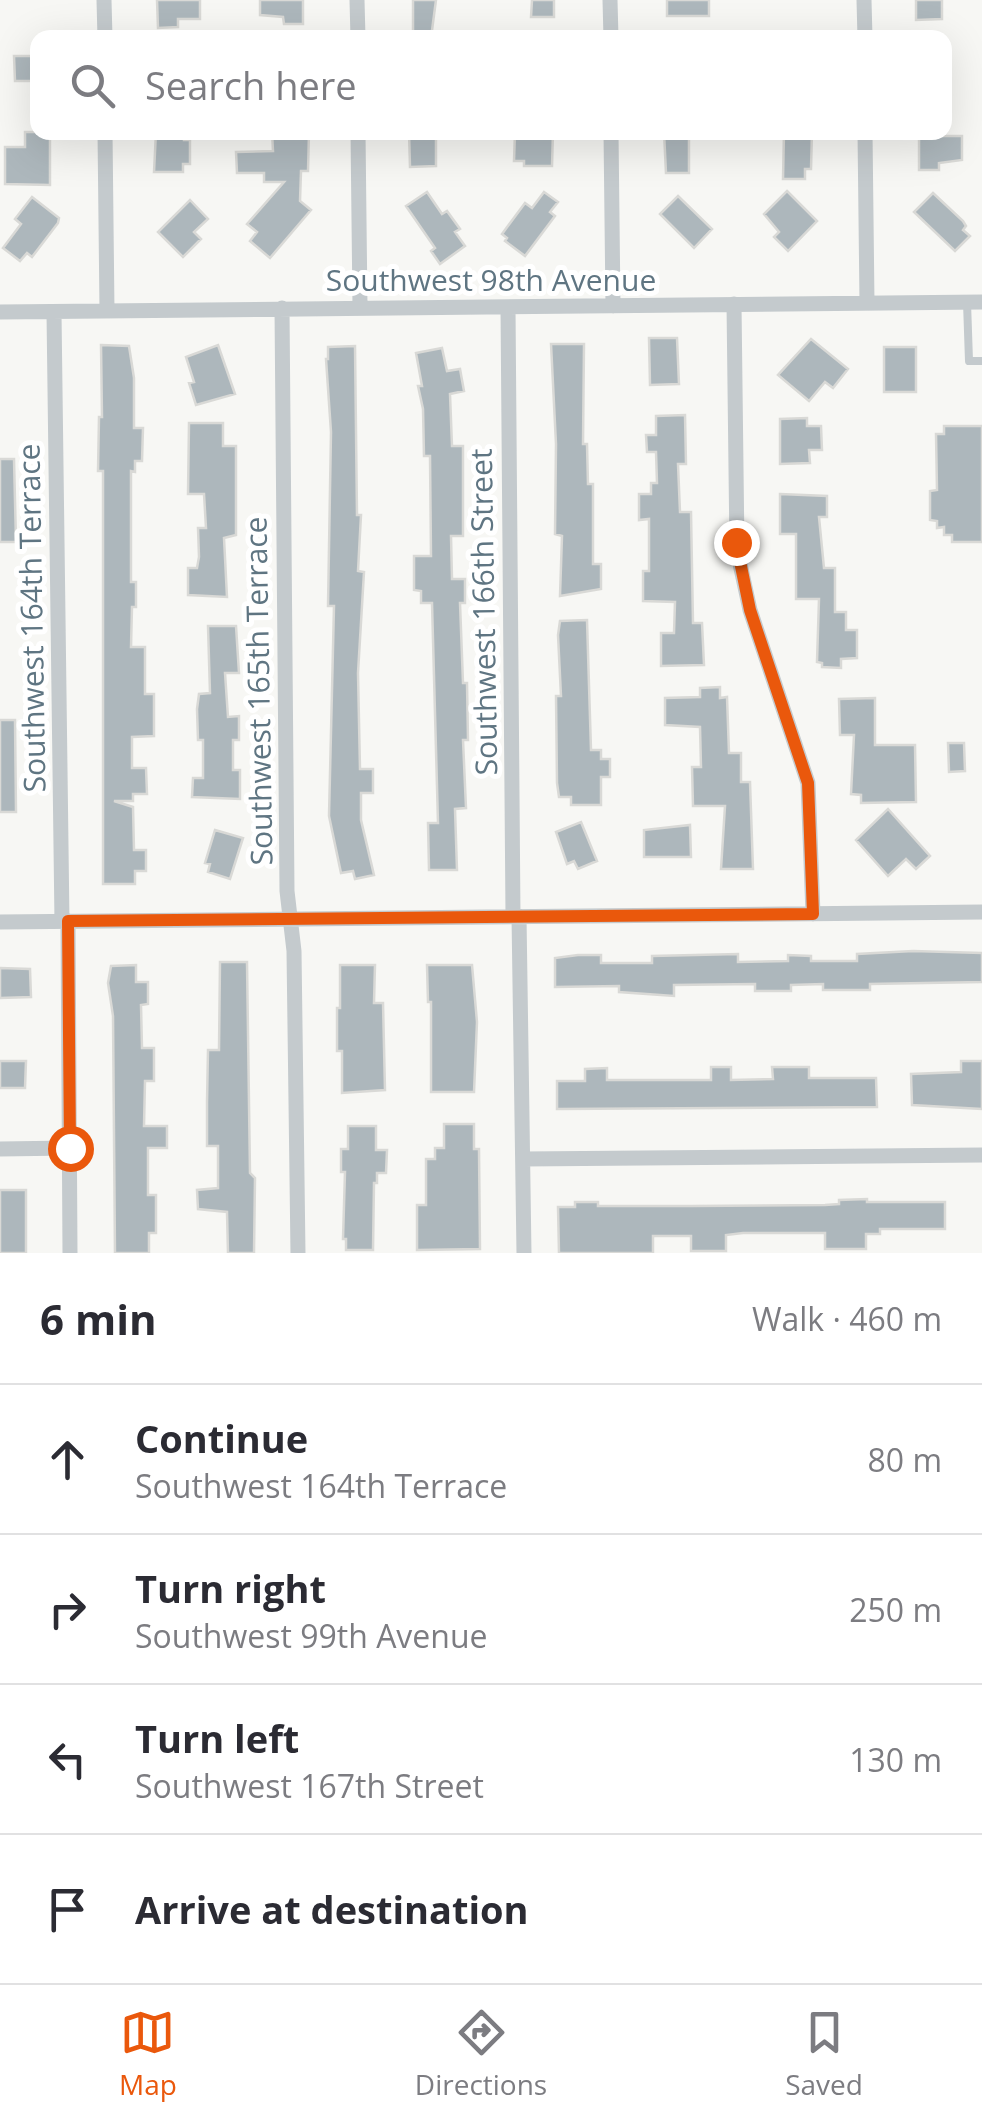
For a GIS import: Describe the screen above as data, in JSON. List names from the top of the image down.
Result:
{
  "streets": {
    "street": [
      "Southwest 98th Avenue",
      "Southwest 166th Street",
      "Southwest 164th Terrace",
      "Southwest 165th Terrace"
    ]
  },
  "crossings": [
    ["Southwest 98th Avenue", "Southwest 166th Street"],
    ["Southwest 98th Avenue", "Southwest 164th Terrace"],
    ["Southwest 98th Avenue", "Southwest 165th Terrace"]
  ],
  "page": {
    "search": "Search here",
    "heading": ["6 min", "Walk · 460 m"],
    "list": [
      ["Continue", "Southwest 164th Terrace", "80 m"],
      ["Turn right", "Southwest 99th Avenue", "250 m"],
      ["Turn left", "Southwest 167th Street", "130 m"],
      "Arrive at destination"
    ],
    "nav": ["Map", "Directions", "Saved"]
  }
}
